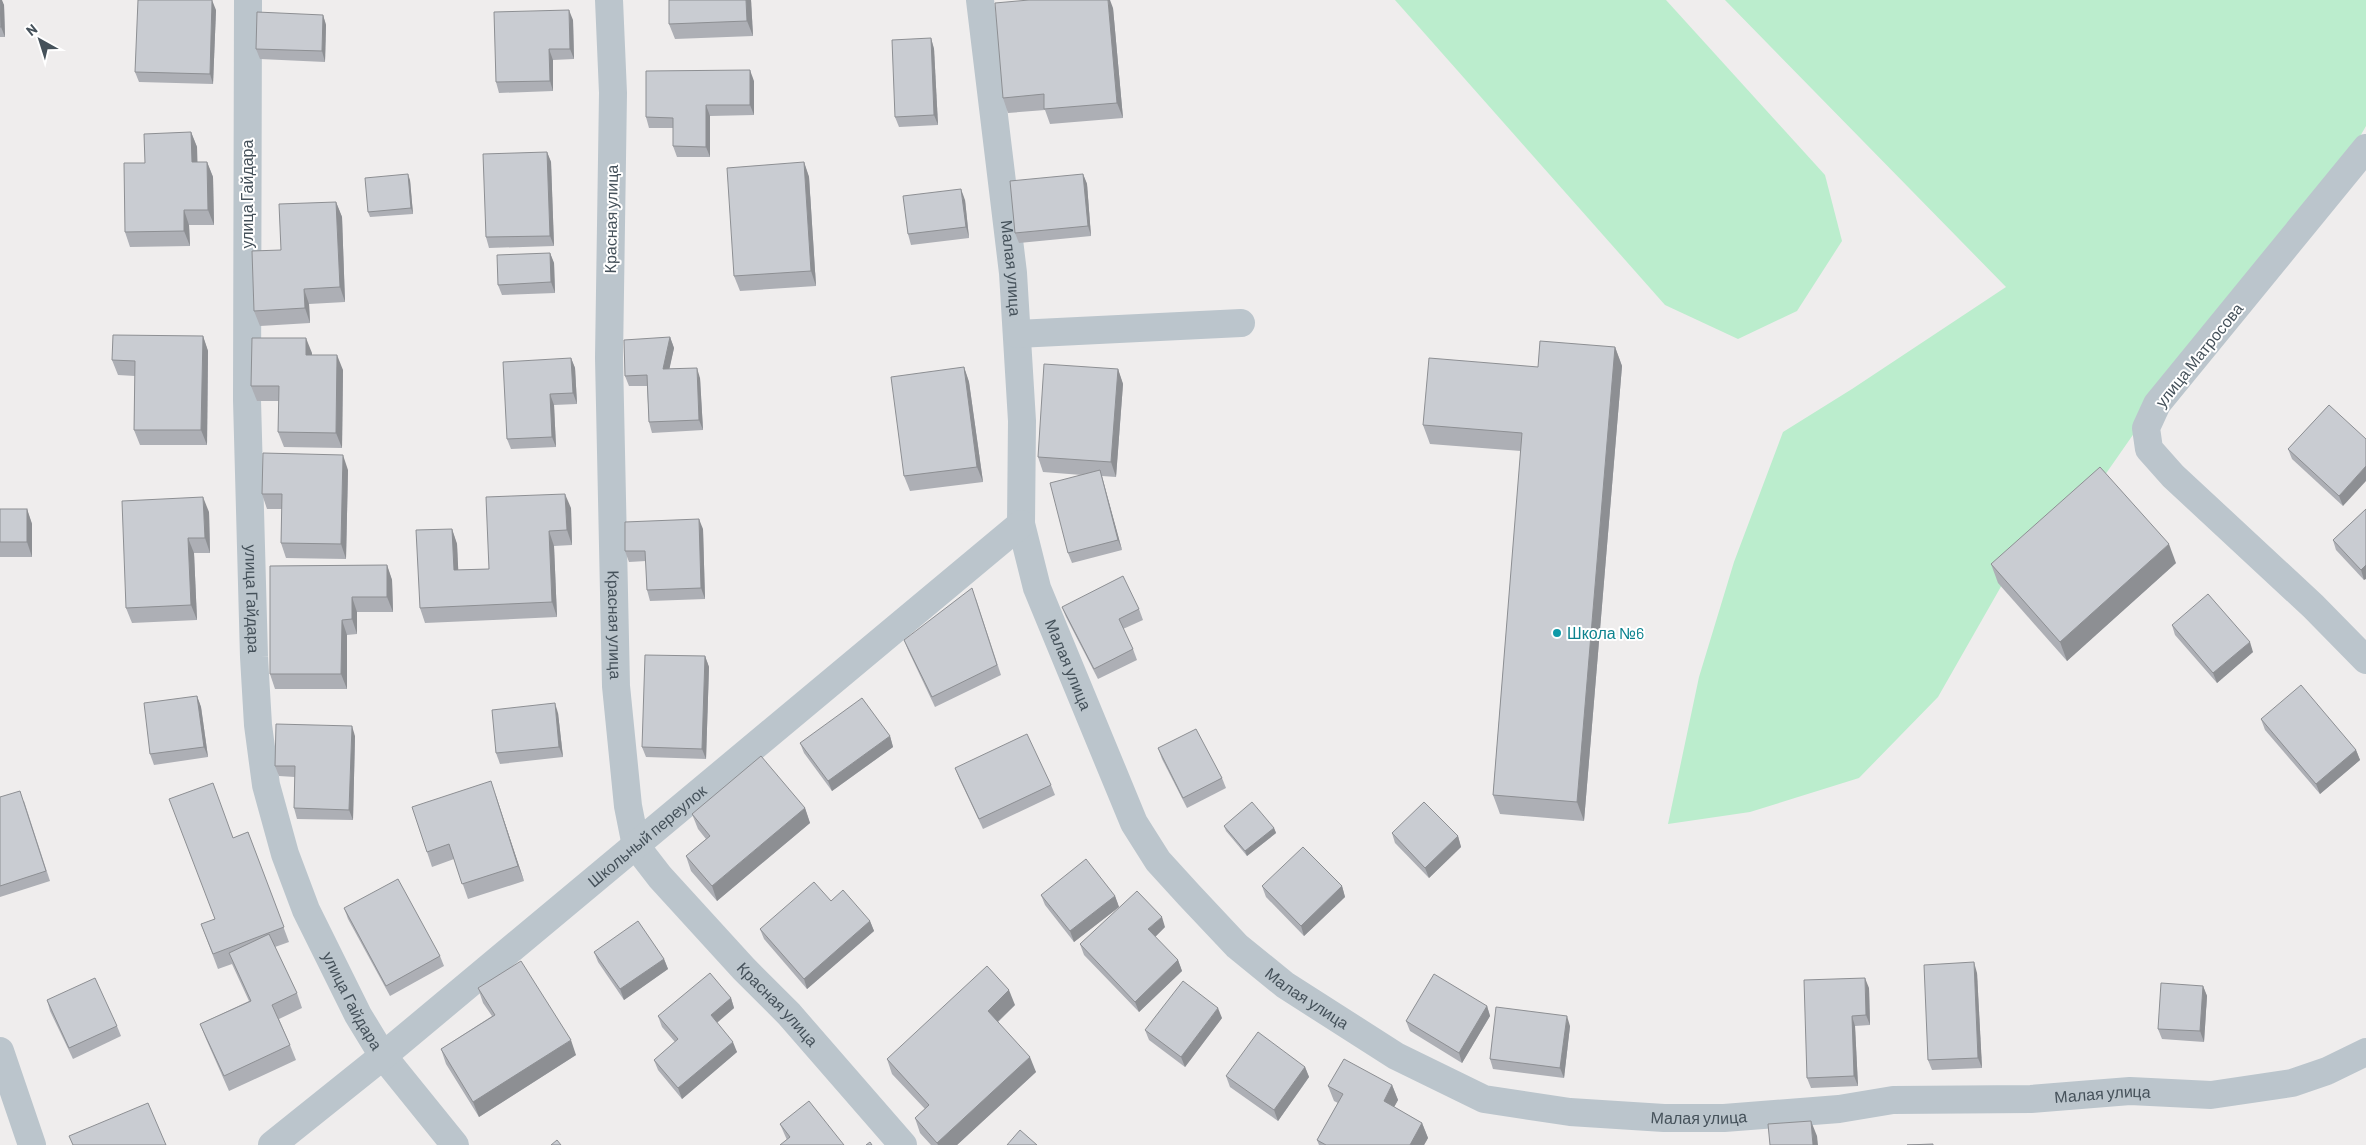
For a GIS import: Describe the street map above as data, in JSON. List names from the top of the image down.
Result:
{
  "streets": {
    "street": [
      "улица Гайдара",
      "Красная улица",
      "Малая улица",
      "улица Матросова",
      "Школьный переулок"
    ]
  },
  "crossings": [
    ["улица Гайдара", "Школьный переулок"],
    ["Красная улица", "Школьный переулок"],
    ["Малая улица", "Школьный переулок"]
  ],
  "places": ["Школа №6"],
  "north": "top left"
}
